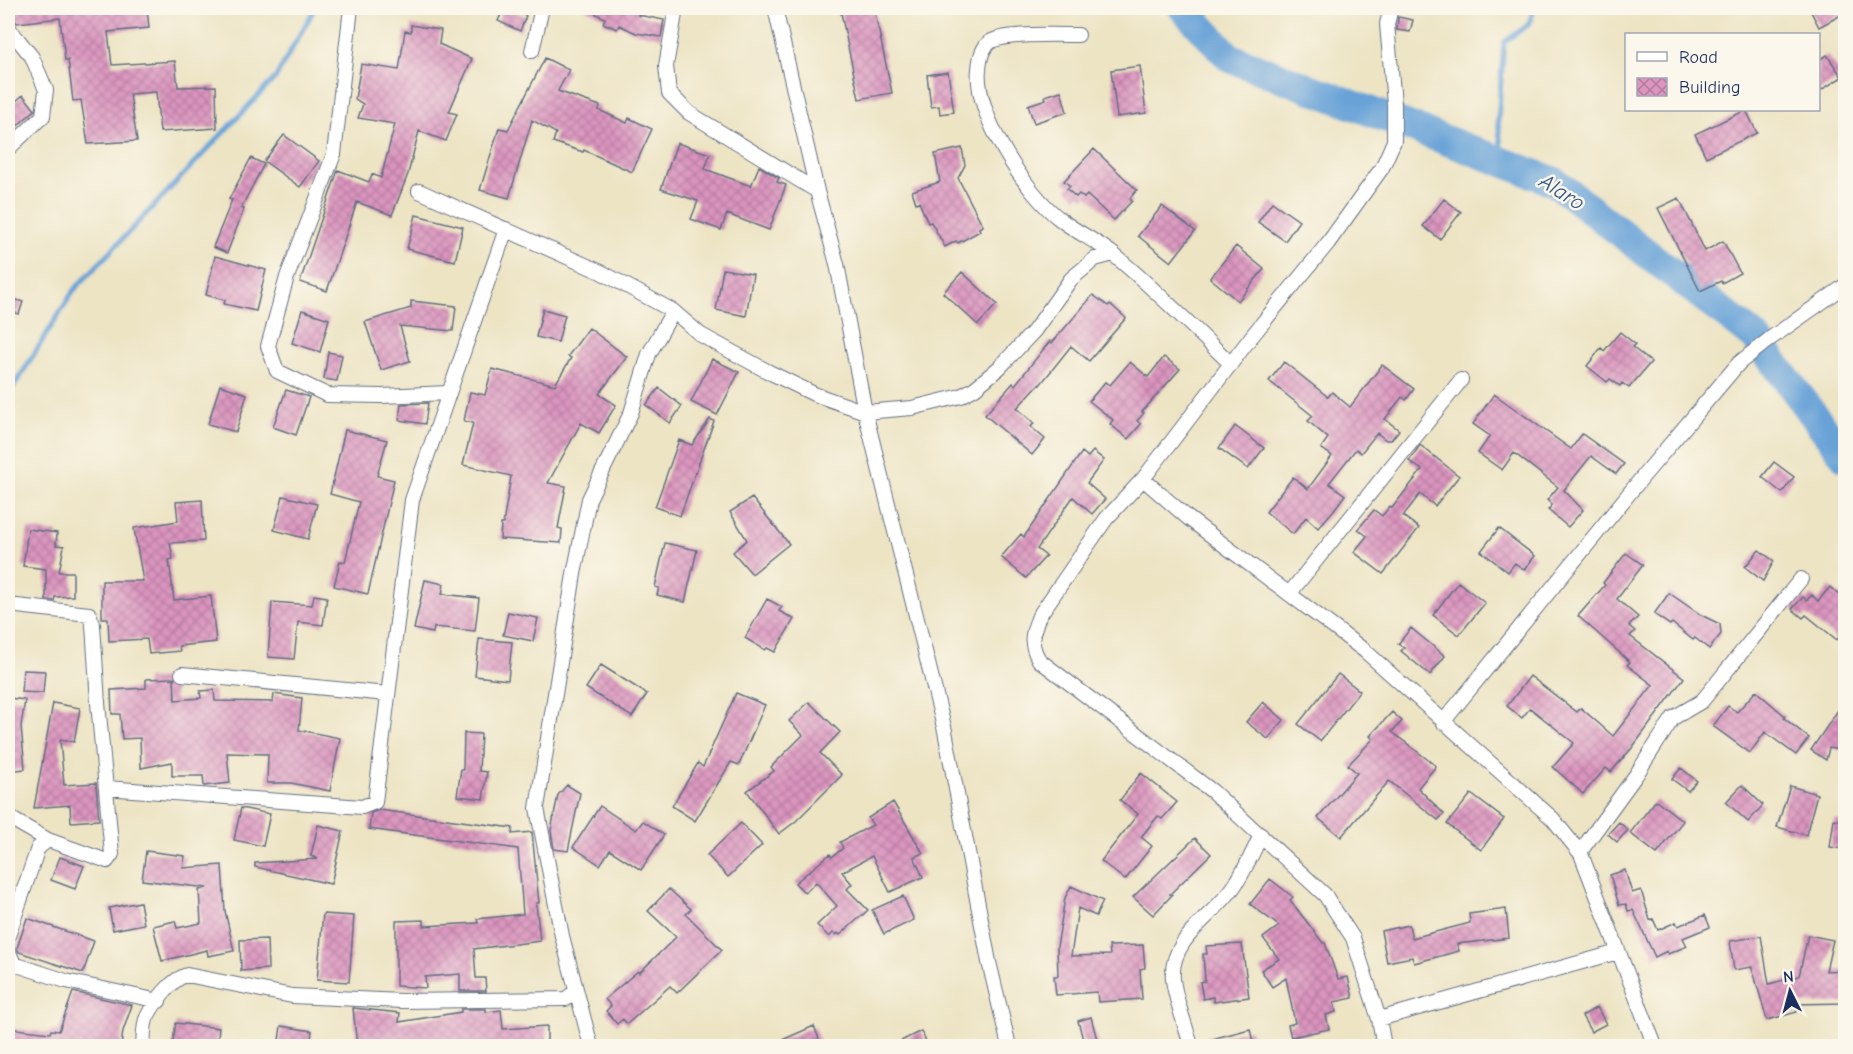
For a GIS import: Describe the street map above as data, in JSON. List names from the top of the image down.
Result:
{
  "water": ["Alaro"],
  "legend": ["Road", "Building"],
  "north": "top"
}
